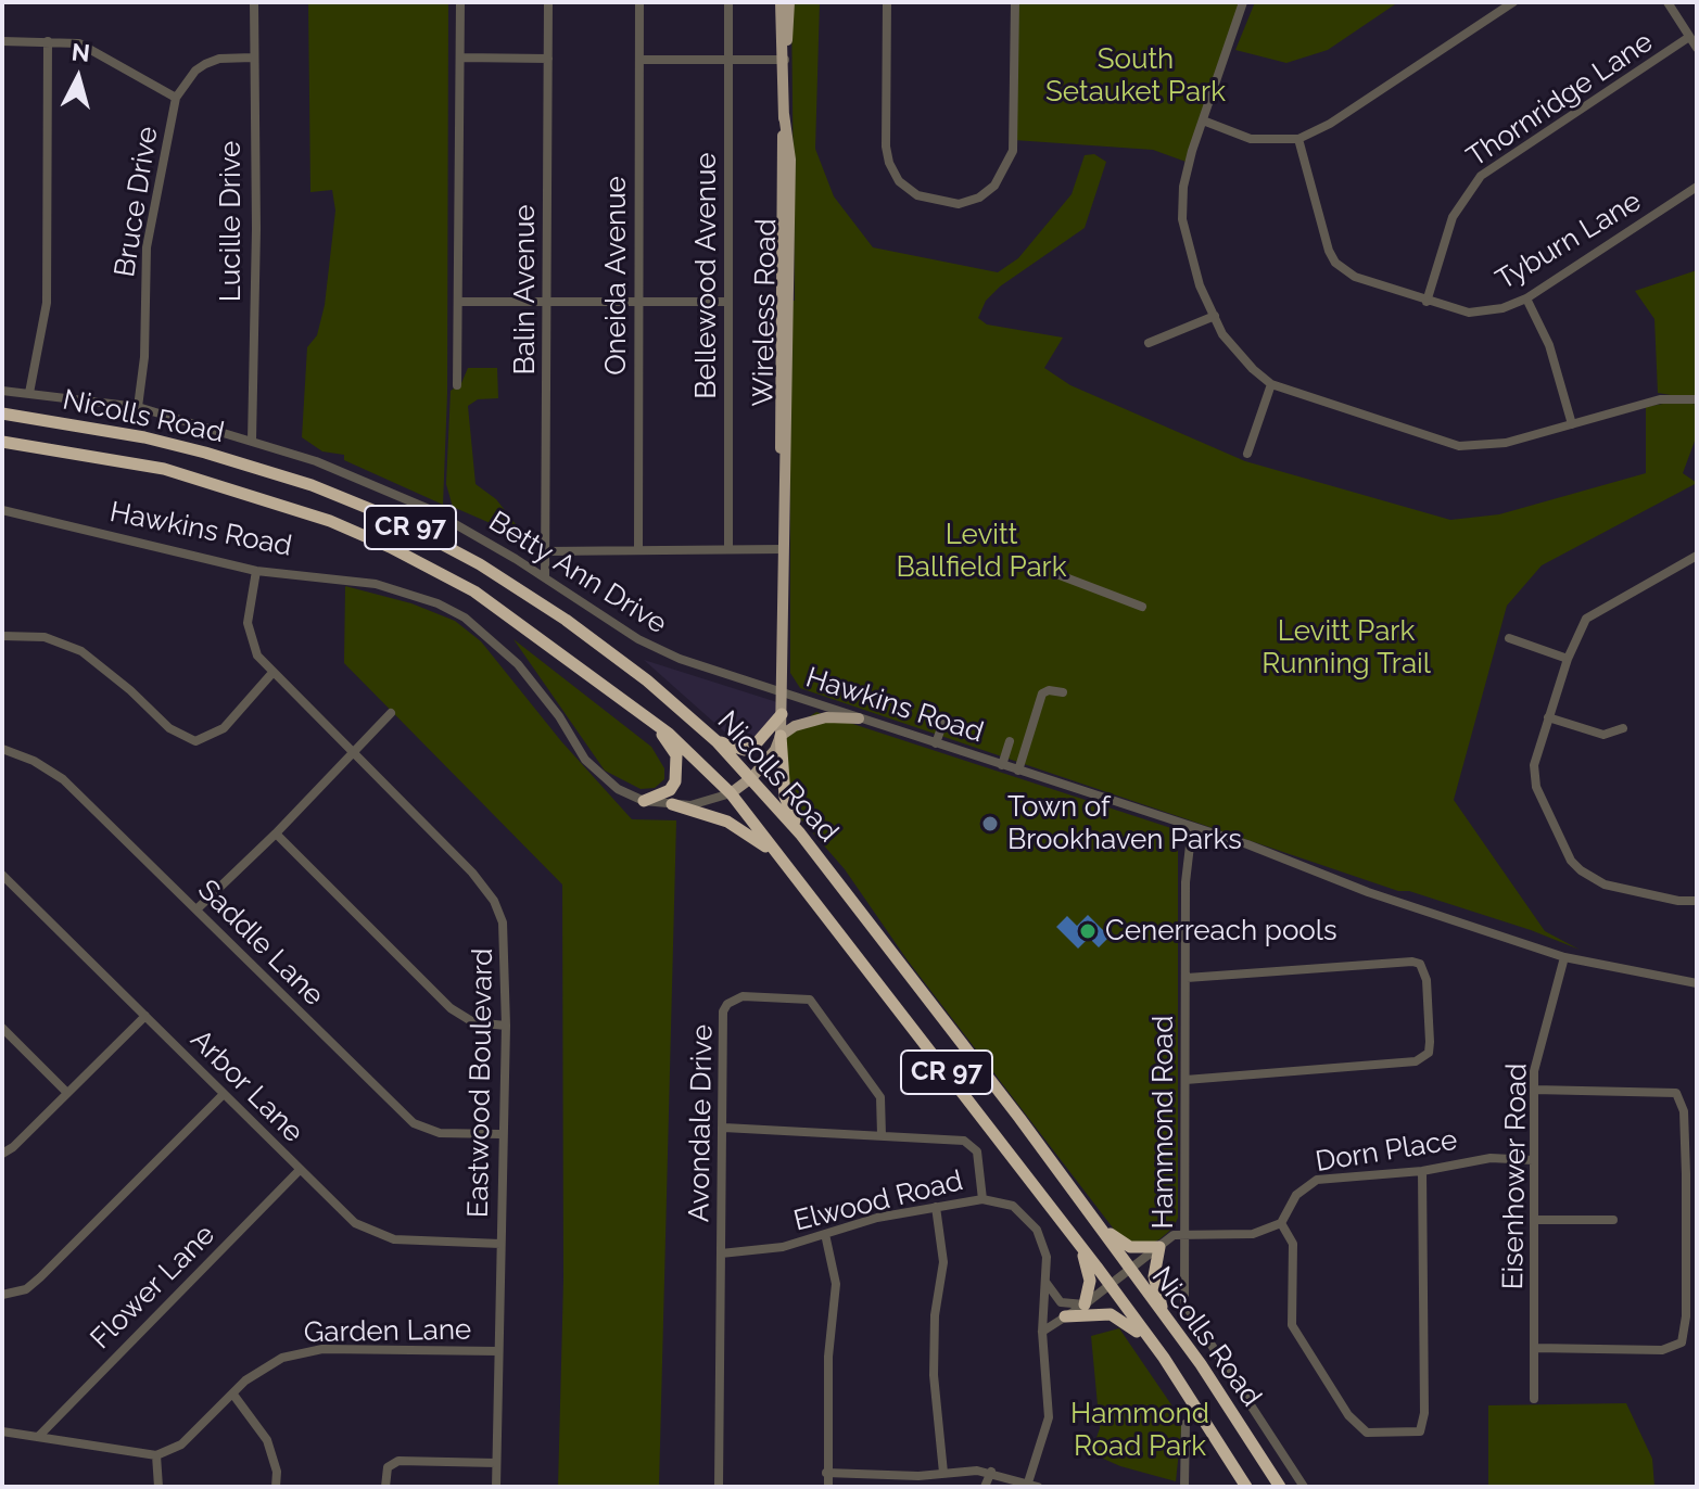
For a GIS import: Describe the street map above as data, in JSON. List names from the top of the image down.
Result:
{
  "streets": {
    "highway": ["Nicolls Road", "CR 97"],
    "main road": ["Wireless Road", "Hawkins Road"],
    "street": [
      "Thornridge Lane",
      "Bruce Drive",
      "Lucille Drive",
      "Tyburn Lane",
      "Oneida Avenue",
      "Bellewood Avenue",
      "Balin Avenue",
      "Betty Ann Drive",
      "Saddle Lane",
      "Eastwood Boulevard",
      "Arbor Lane",
      "Hammond Road",
      "Avondale Drive",
      "Dorn Place",
      "Eisenhower Road",
      "Elwood Road",
      "Flower Lane",
      "Garden Lane"
    ]
  },
  "crossings": [
    ["Thornridge Lane", "Tyburn Lane"],
    ["Bruce Drive", "Lucille Drive"],
    ["Bruce Drive", "Betty Ann Drive"],
    ["Lucille Drive", "Betty Ann Drive"],
    ["Balin Avenue", "Betty Ann Drive"],
    ["Wireless Road", "Hawkins Road"],
    ["Wireless Road", "Betty Ann Drive"],
    ["Nicolls Road", "Hawkins Road"],
    ["Hawkins Road", "Betty Ann Drive"],
    ["Hawkins Road", "Eastwood Boulevard"],
    ["Hawkins Road", "Hammond Road"],
    ["Hawkins Road", "Eisenhower Road"],
    ["Saddle Lane", "Eastwood Boulevard"],
    ["Eastwood Boulevard", "Arbor Lane"],
    ["Eastwood Boulevard", "Garden Lane"],
    ["Arbor Lane", "Flower Lane"],
    ["Avondale Drive", "Elwood Road"],
    ["Dorn Place", "Eisenhower Road"]
  ],
  "parks": [
    "South Setauket Park",
    "Levitt Ballfield Park",
    "Levitt Park Running Trail",
    "Hammond Road Park"
  ],
  "places": ["Town of Brookhaven Parks", "Cenerreach pools"],
  "north": "top"
}
